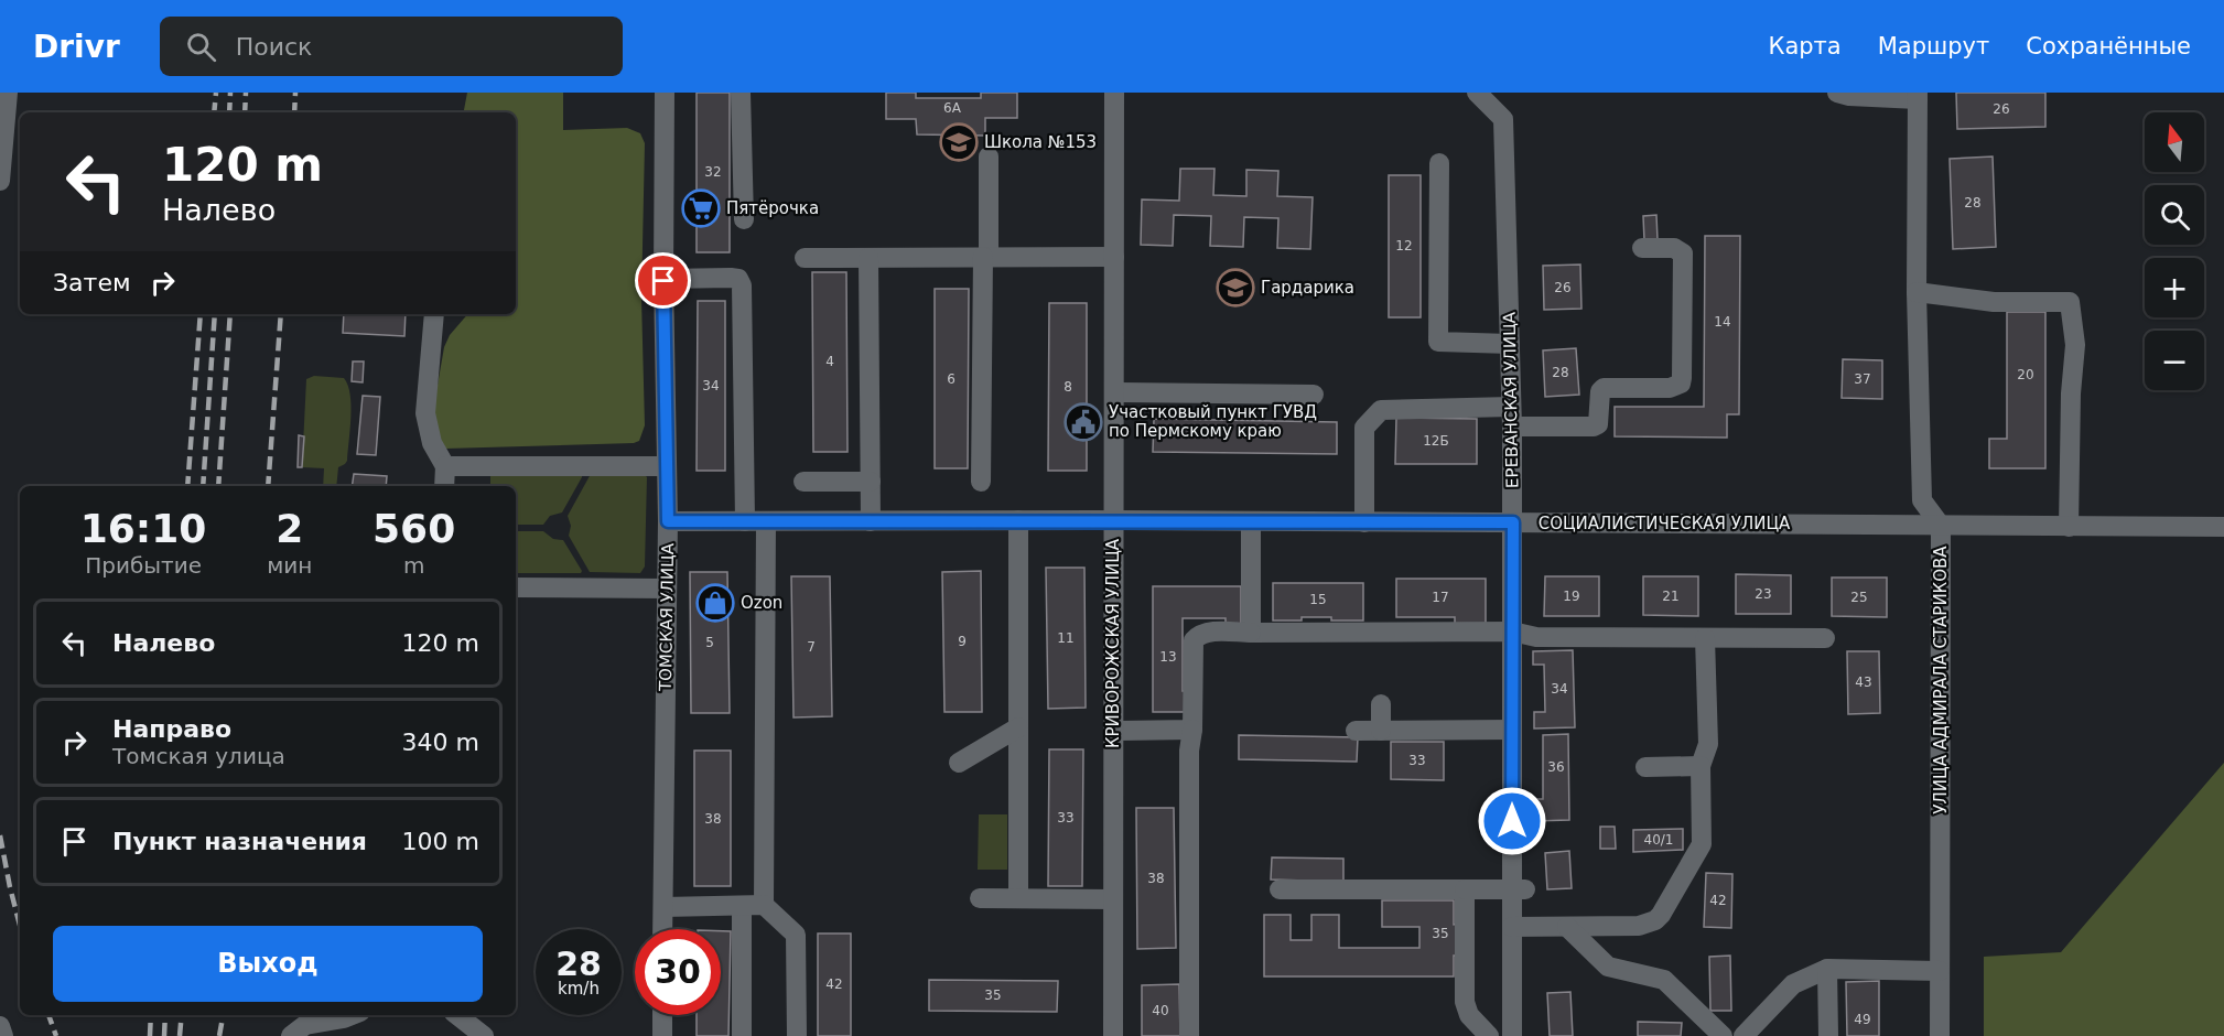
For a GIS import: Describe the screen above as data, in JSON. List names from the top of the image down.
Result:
{
  "streets": {
    "street": [
      "ЕРЕВАНСКАЯ УЛИЦА",
      "СОЦИАЛИСТИЧЕСКАЯ УЛИЦА",
      "ТОМСКАЯ УЛИЦА",
      "КРИВОРОЖСКАЯ УЛИЦА",
      "УЛИЦА АДМИРАЛА СТАРИКОВА"
    ]
  },
  "crossings": [
    ["ЕРЕВАНСКАЯ УЛИЦА", "СОЦИАЛИСТИЧЕСКАЯ УЛИЦА"],
    ["СОЦИАЛИСТИЧЕСКАЯ УЛИЦА", "ТОМСКАЯ УЛИЦА"],
    ["СОЦИАЛИСТИЧЕСКАЯ УЛИЦА", "КРИВОРОЖСКАЯ УЛИЦА"],
    ["СОЦИАЛИСТИЧЕСКАЯ УЛИЦА", "УЛИЦА АДМИРАЛА СТАРИКОВА"]
  ],
  "places": {
    "school or university": ["Школа №153", "Гардарика"],
    "supermarket": ["Пятёрочка"],
    "public building": ["Участковый пункт ГУВД по Пермскому краю"],
    "shop": ["Ozon"]
  },
  "house_numbers": [
    "6А",
    "26",
    "32",
    "28",
    "12",
    "26",
    "14",
    "4",
    "28",
    "20",
    "6",
    "37",
    "34",
    "8",
    "12Б",
    "23",
    "19",
    "21",
    "17",
    "25",
    "15",
    "11",
    "9",
    "5",
    "7",
    "13",
    "43",
    "34",
    "33",
    "36",
    "33",
    "38",
    "40/1",
    "38",
    "42",
    "35",
    "42",
    "35",
    "40",
    "49"
  ],
  "north": "top",
  "page": {
    "header": "Drivr",
    "search": "Поиск",
    "nav": ["Карта", "Маршрут", "Сохранённые"],
    "map_buttons": ["+", "−"],
    "turn": ["120 m", "Налево"],
    "then": "Затем",
    "eta": [
      "16:10",
      "Прибытие",
      "2",
      "мин",
      "560",
      "m"
    ],
    "list": [
      {
        "name": "Налево",
        "value": "120 m"
      },
      {
        "name": "Направо",
        "note": "Томская улица",
        "value": "340 m"
      },
      {
        "name": "Пункт назначения",
        "value": "100 m"
      }
    ],
    "buttons": "Выход",
    "speed": "28 km/h",
    "limit": "30"
  }
}
